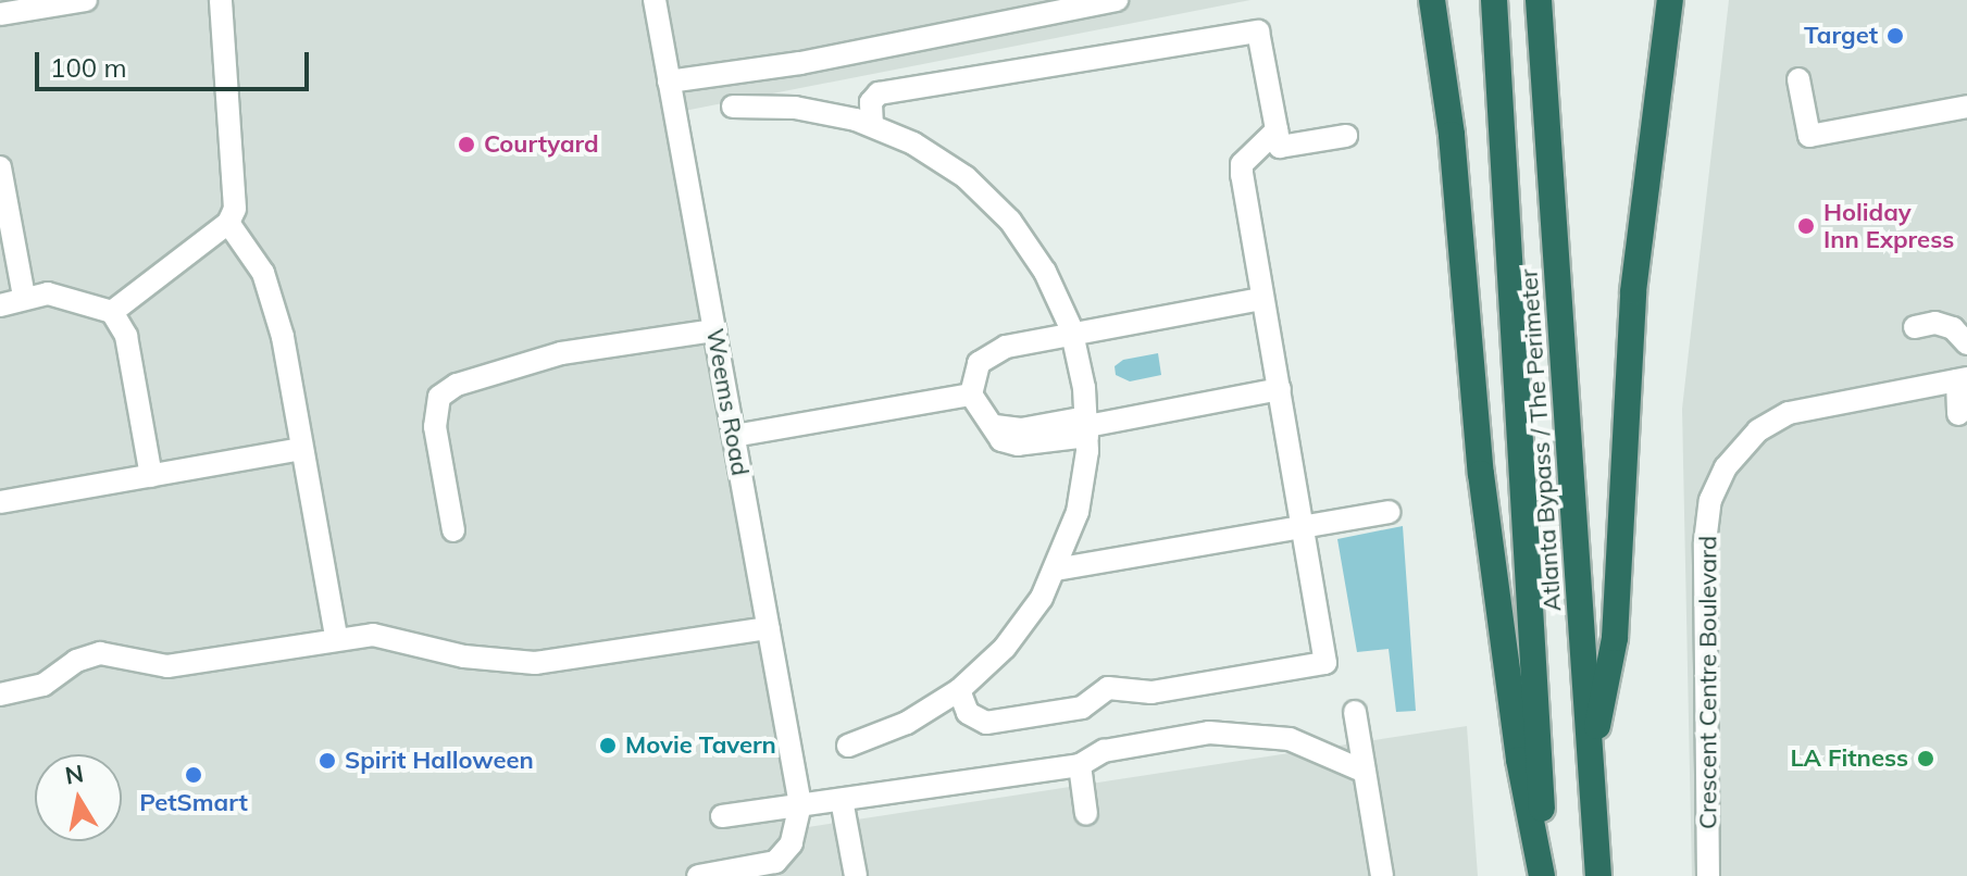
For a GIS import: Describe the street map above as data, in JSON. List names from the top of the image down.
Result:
{
  "streets": {
    "highway": ["Atlanta Bypass / The Perimeter"],
    "street": ["Weems Road", "Crescent Centre Boulevard"]
  },
  "places": [
    "Target",
    "Courtyard",
    "Holiday Inn Express",
    "Movie Tavern",
    "LA Fitness",
    "Spirit Halloween",
    "PetSmart"
  ],
  "scale_bar": "100 m",
  "north": "top"
}
